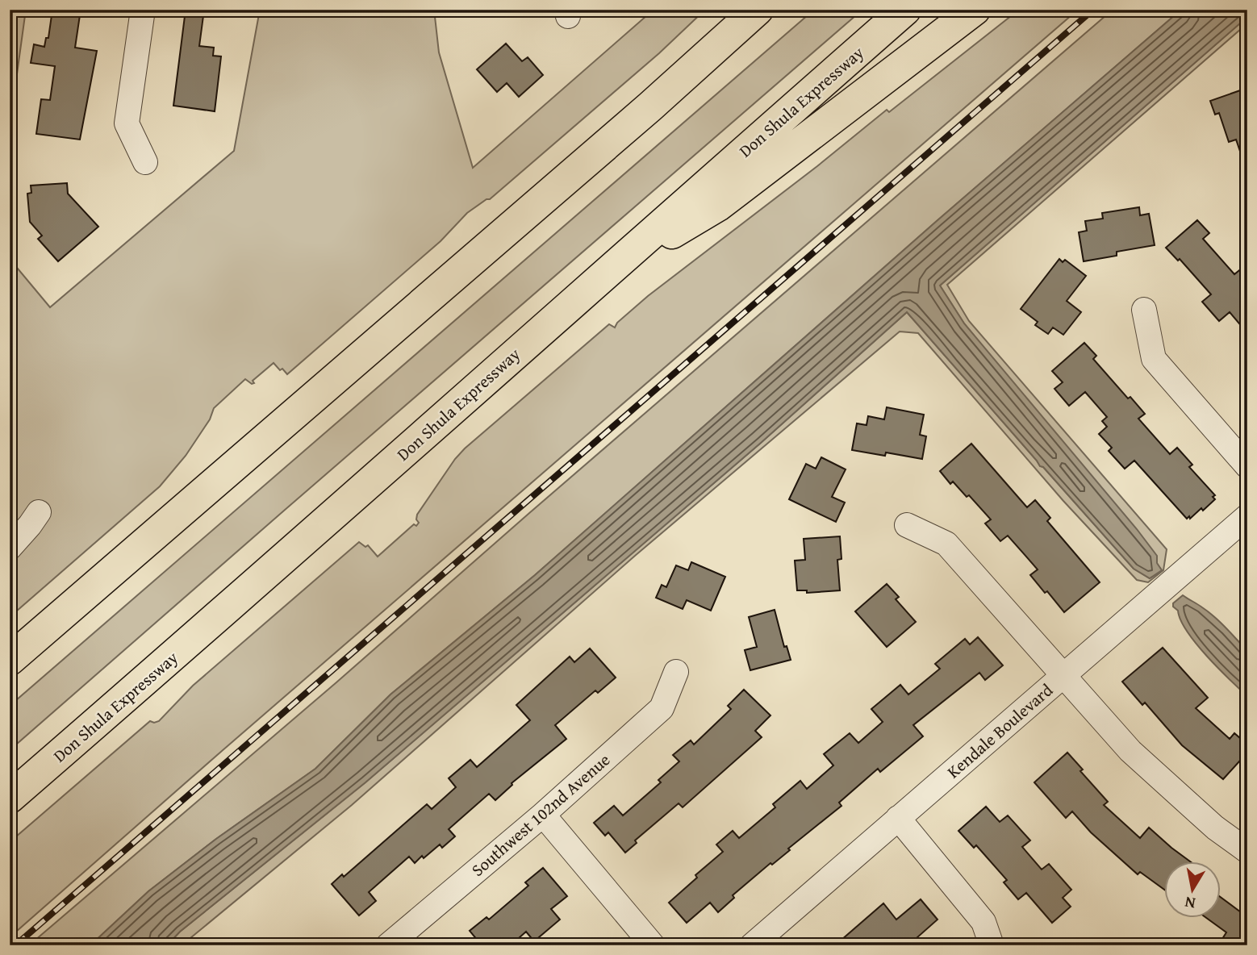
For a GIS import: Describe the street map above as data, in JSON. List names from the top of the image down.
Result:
{
  "streets": {
    "highway": ["Don Shula Expressway"],
    "street": ["Kendale Boulevard", "Southwest 102nd Avenue"]
  },
  "north": "bottom"
}
